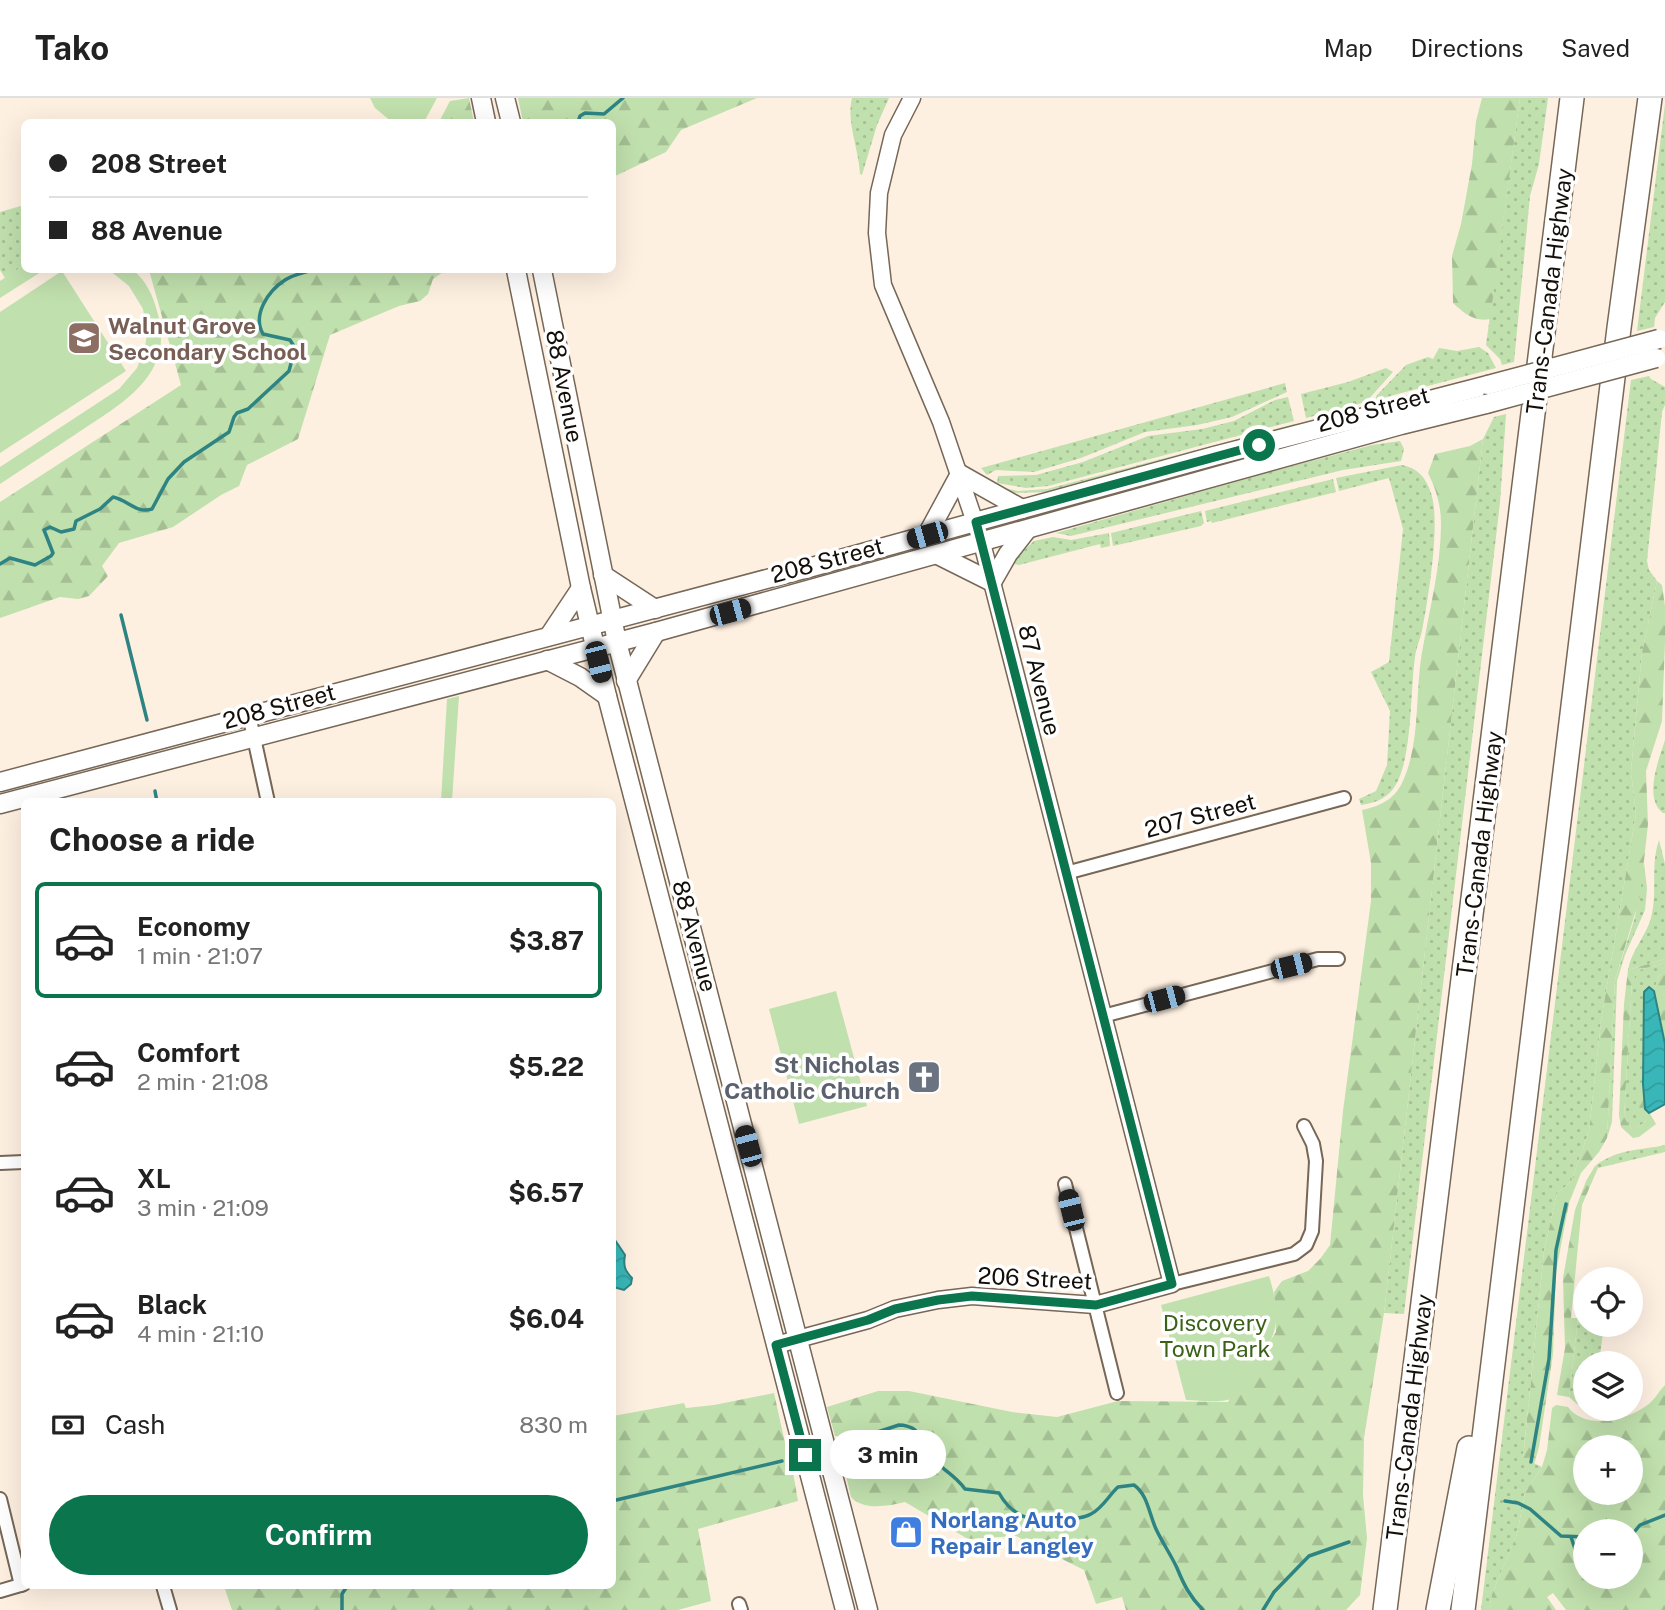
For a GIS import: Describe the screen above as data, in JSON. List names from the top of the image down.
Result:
{
  "streets": {
    "highway": ["Trans-Canada Highway"],
    "main road": ["88 Avenue", "208 Street"],
    "street": ["87 Avenue", "207 Street", "206 Street"]
  },
  "crossings": [
    ["88 Avenue", "208 Street"],
    ["88 Avenue", "206 Street"],
    ["208 Street", "87 Avenue"],
    ["87 Avenue", "207 Street"],
    ["87 Avenue", "206 Street"]
  ],
  "parks": ["Discovery Town Park"],
  "places": {
    "school or university": ["Walnut Grove Secondary School"],
    "church": ["St Nicholas Catholic Church"],
    "shop": ["Norlang Auto Repair Langley"]
  },
  "page": {
    "header": "Tako",
    "nav": ["Map", "Directions", "Saved"],
    "banner": ["208 Street", "88 Avenue"],
    "heading": "Choose a ride",
    "list": [
      {
        "name": "Economy",
        "note": "1 min · 21:07",
        "value": "$3.87"
      },
      {
        "name": "Comfort",
        "note": "2 min · 21:08",
        "value": "$5.22"
      },
      {
        "name": "XL",
        "note": "3 min · 21:09",
        "value": "$6.57"
      },
      {
        "name": "Black",
        "note": "4 min · 21:10",
        "value": "$6.04"
      }
    ],
    "map_buttons": ["+", "−"],
    "pay": ["Cash", "830 m"],
    "bubble": "3 min",
    "buttons": "Confirm"
  }
}
